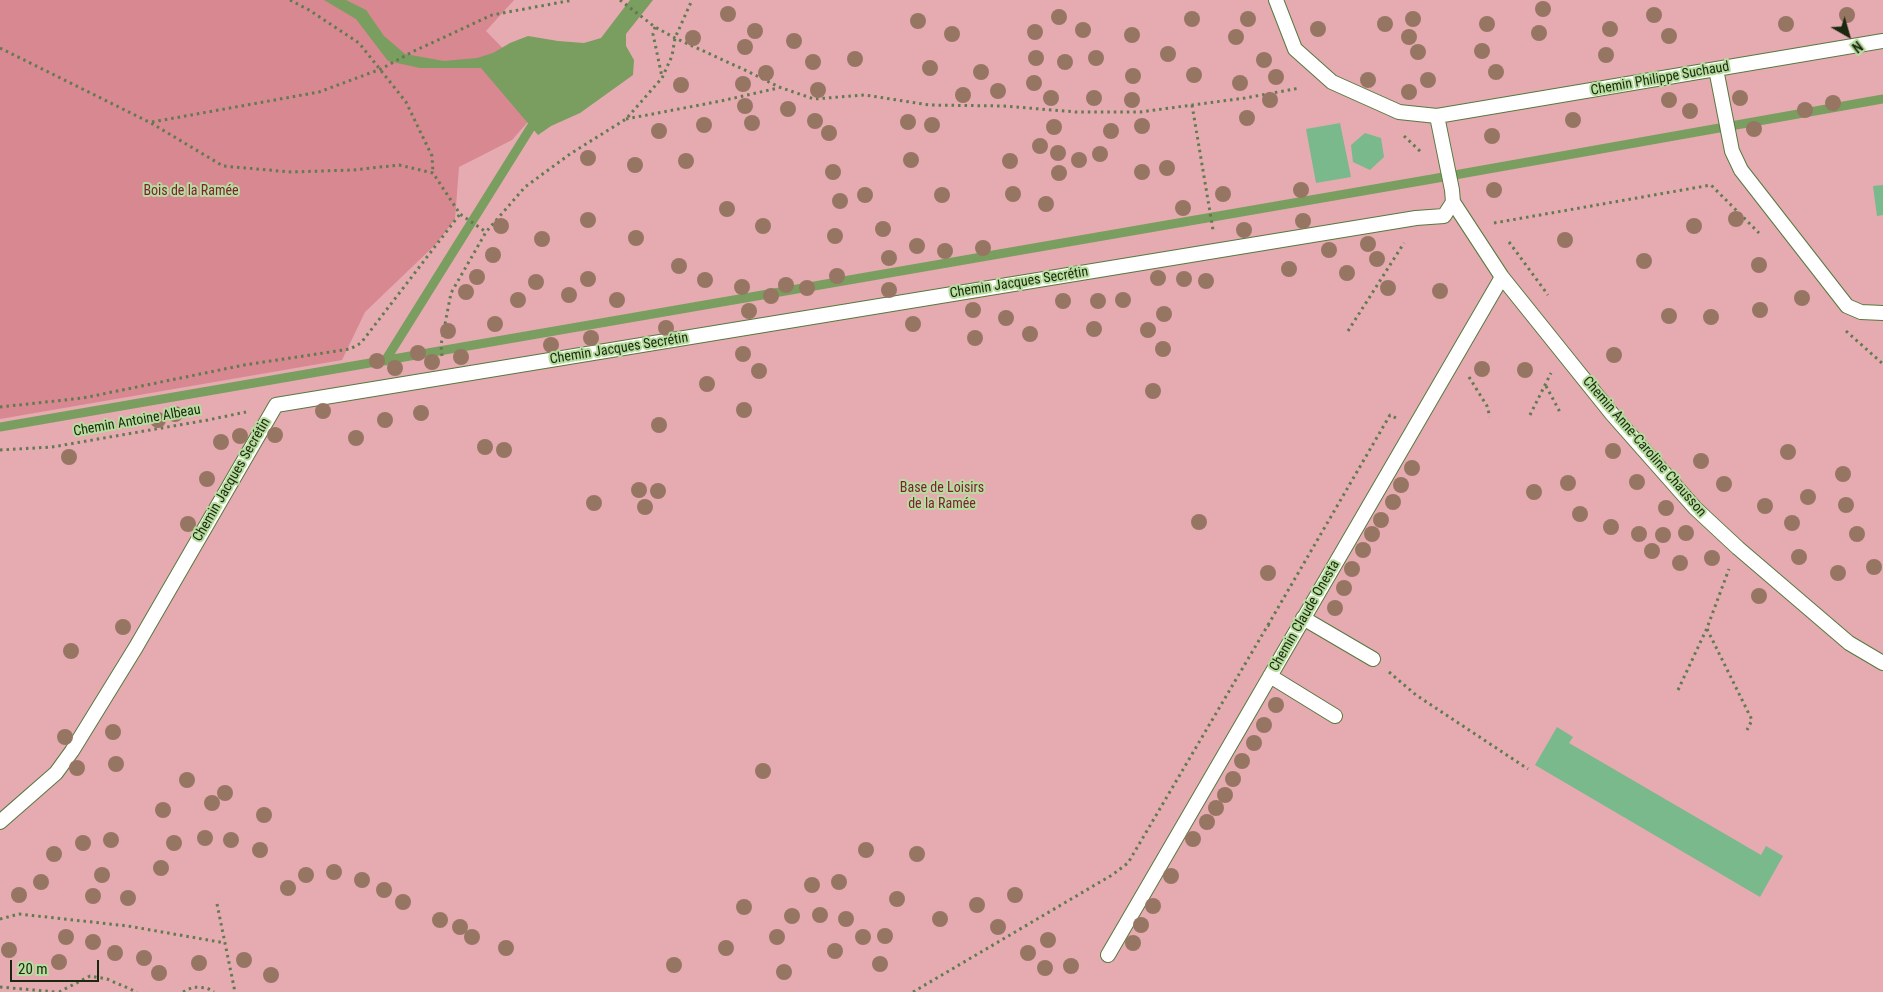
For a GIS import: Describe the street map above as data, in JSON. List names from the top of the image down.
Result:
{
  "streets": {
    "lane": [
      "Chemin Philippe Suchaud",
      "Chemin Jacques Secrétin",
      "Chemin Anne-Caroline Chausson",
      "Chemin Claude Onesta"
    ],
    "path": ["Chemin Antoine Albeau"]
  },
  "crossings": [
    ["Chemin Jacques Secrétin", "Chemin Antoine Albeau"],
    ["Chemin Jacques Secrétin", "Chemin Anne-Caroline Chausson"],
    ["Chemin Anne-Caroline Chausson", "Chemin Claude Onesta"]
  ],
  "parks": ["Bois de la Ramée", "Base de Loisirs de la Ramée"],
  "scale_bar": "20 m",
  "north": "bottom right"
}
